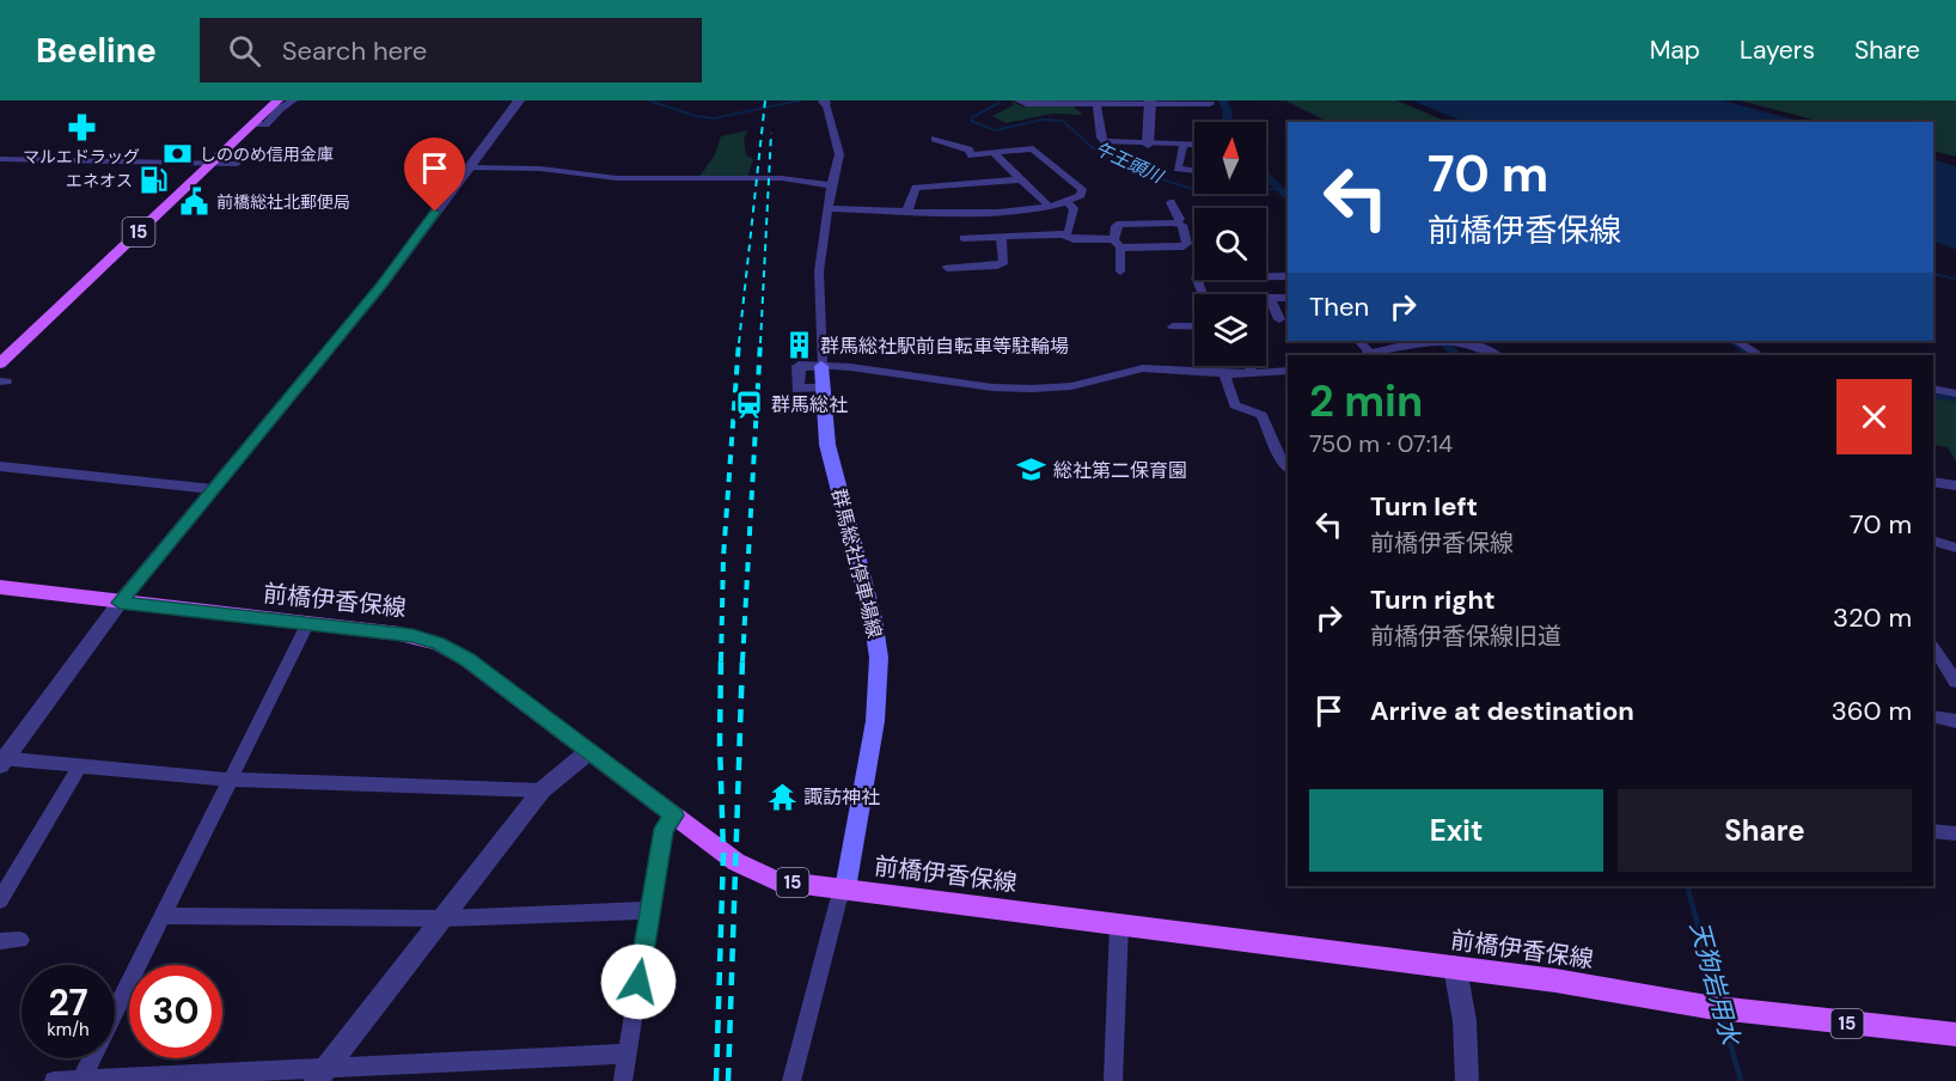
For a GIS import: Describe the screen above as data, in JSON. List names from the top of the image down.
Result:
{
  "streets": {
    "main road": ["15", "群馬総社停車場線", "前橋伊香保線"]
  },
  "crossings": [
    ["群馬総社停車場線", "前橋伊香保線"]
  ],
  "water": ["午王頭川", "天狗岩用水"],
  "places": {
    "pharmacy": ["マルエドラッグ"],
    "bank": ["しののめ信用金庫"],
    "fuel station": ["エネオス"],
    "public building": ["前橋総社北郵便局"],
    "building": ["群馬総社駅前自転車等駐輪場"],
    "station": ["群馬総社"],
    "school or university": ["総社第二保育園"],
    "temple": ["諏訪神社"]
  },
  "north": "top",
  "page": {
    "header": "Beeline",
    "search": "Search here",
    "nav": ["Map", "Layers", "Share"],
    "turn": ["70 m", "前橋伊香保線"],
    "then": "Then",
    "heading": ["2 min", "750 m · 07:14"],
    "list": [
      {
        "name": "Turn left",
        "note": "前橋伊香保線",
        "value": "70 m"
      },
      {
        "name": "Turn right",
        "note": "前橋伊香保線旧道",
        "value": "320 m"
      },
      {
        "name": "Arrive at destination",
        "value": "360 m"
      }
    ],
    "buttons": ["Exit", "Share"],
    "speed": "27 km/h",
    "limit": "30"
  }
}
